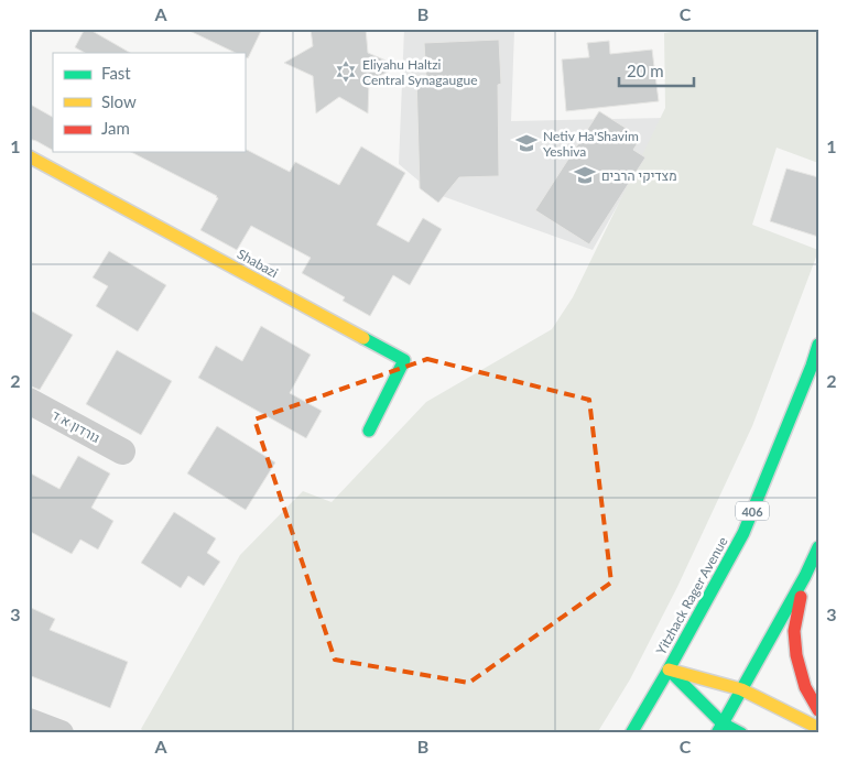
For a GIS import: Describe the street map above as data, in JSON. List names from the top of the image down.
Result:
{
  "streets": {
    "main road": ["Shabazi", "406", "Yitzhack Rager Avenue"],
    "street": ["גורדון א ד"]
  },
  "places": {
    "synagogue": ["Eliyahu Haltzi Central Synagaugue"],
    "school or university": ["Netiv Ha'Shavim Yeshiva", "מצדיקי הרבים"]
  },
  "legend": ["Fast", "Slow", "Jam"],
  "scale_bar": "20 m",
  "grid": {
    "columns": ["A", "B", "C"],
    "rows": ["1", "2", "3"]
  }
}
